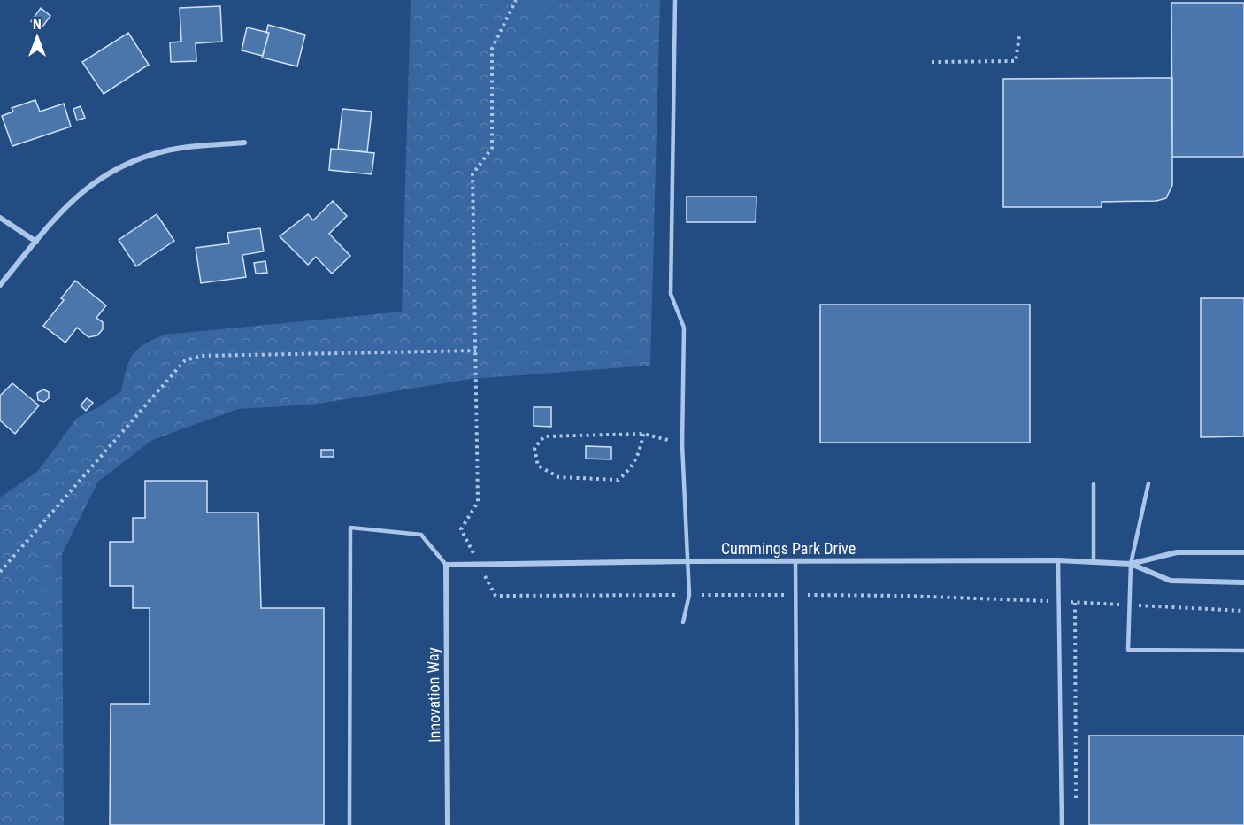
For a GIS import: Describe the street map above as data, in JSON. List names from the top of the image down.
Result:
{
  "streets": {
    "street": ["Cummings Park Drive", "Innovation Way"]
  },
  "crossings": [
    ["Cummings Park Drive", "Innovation Way"]
  ],
  "north": "top"
}
